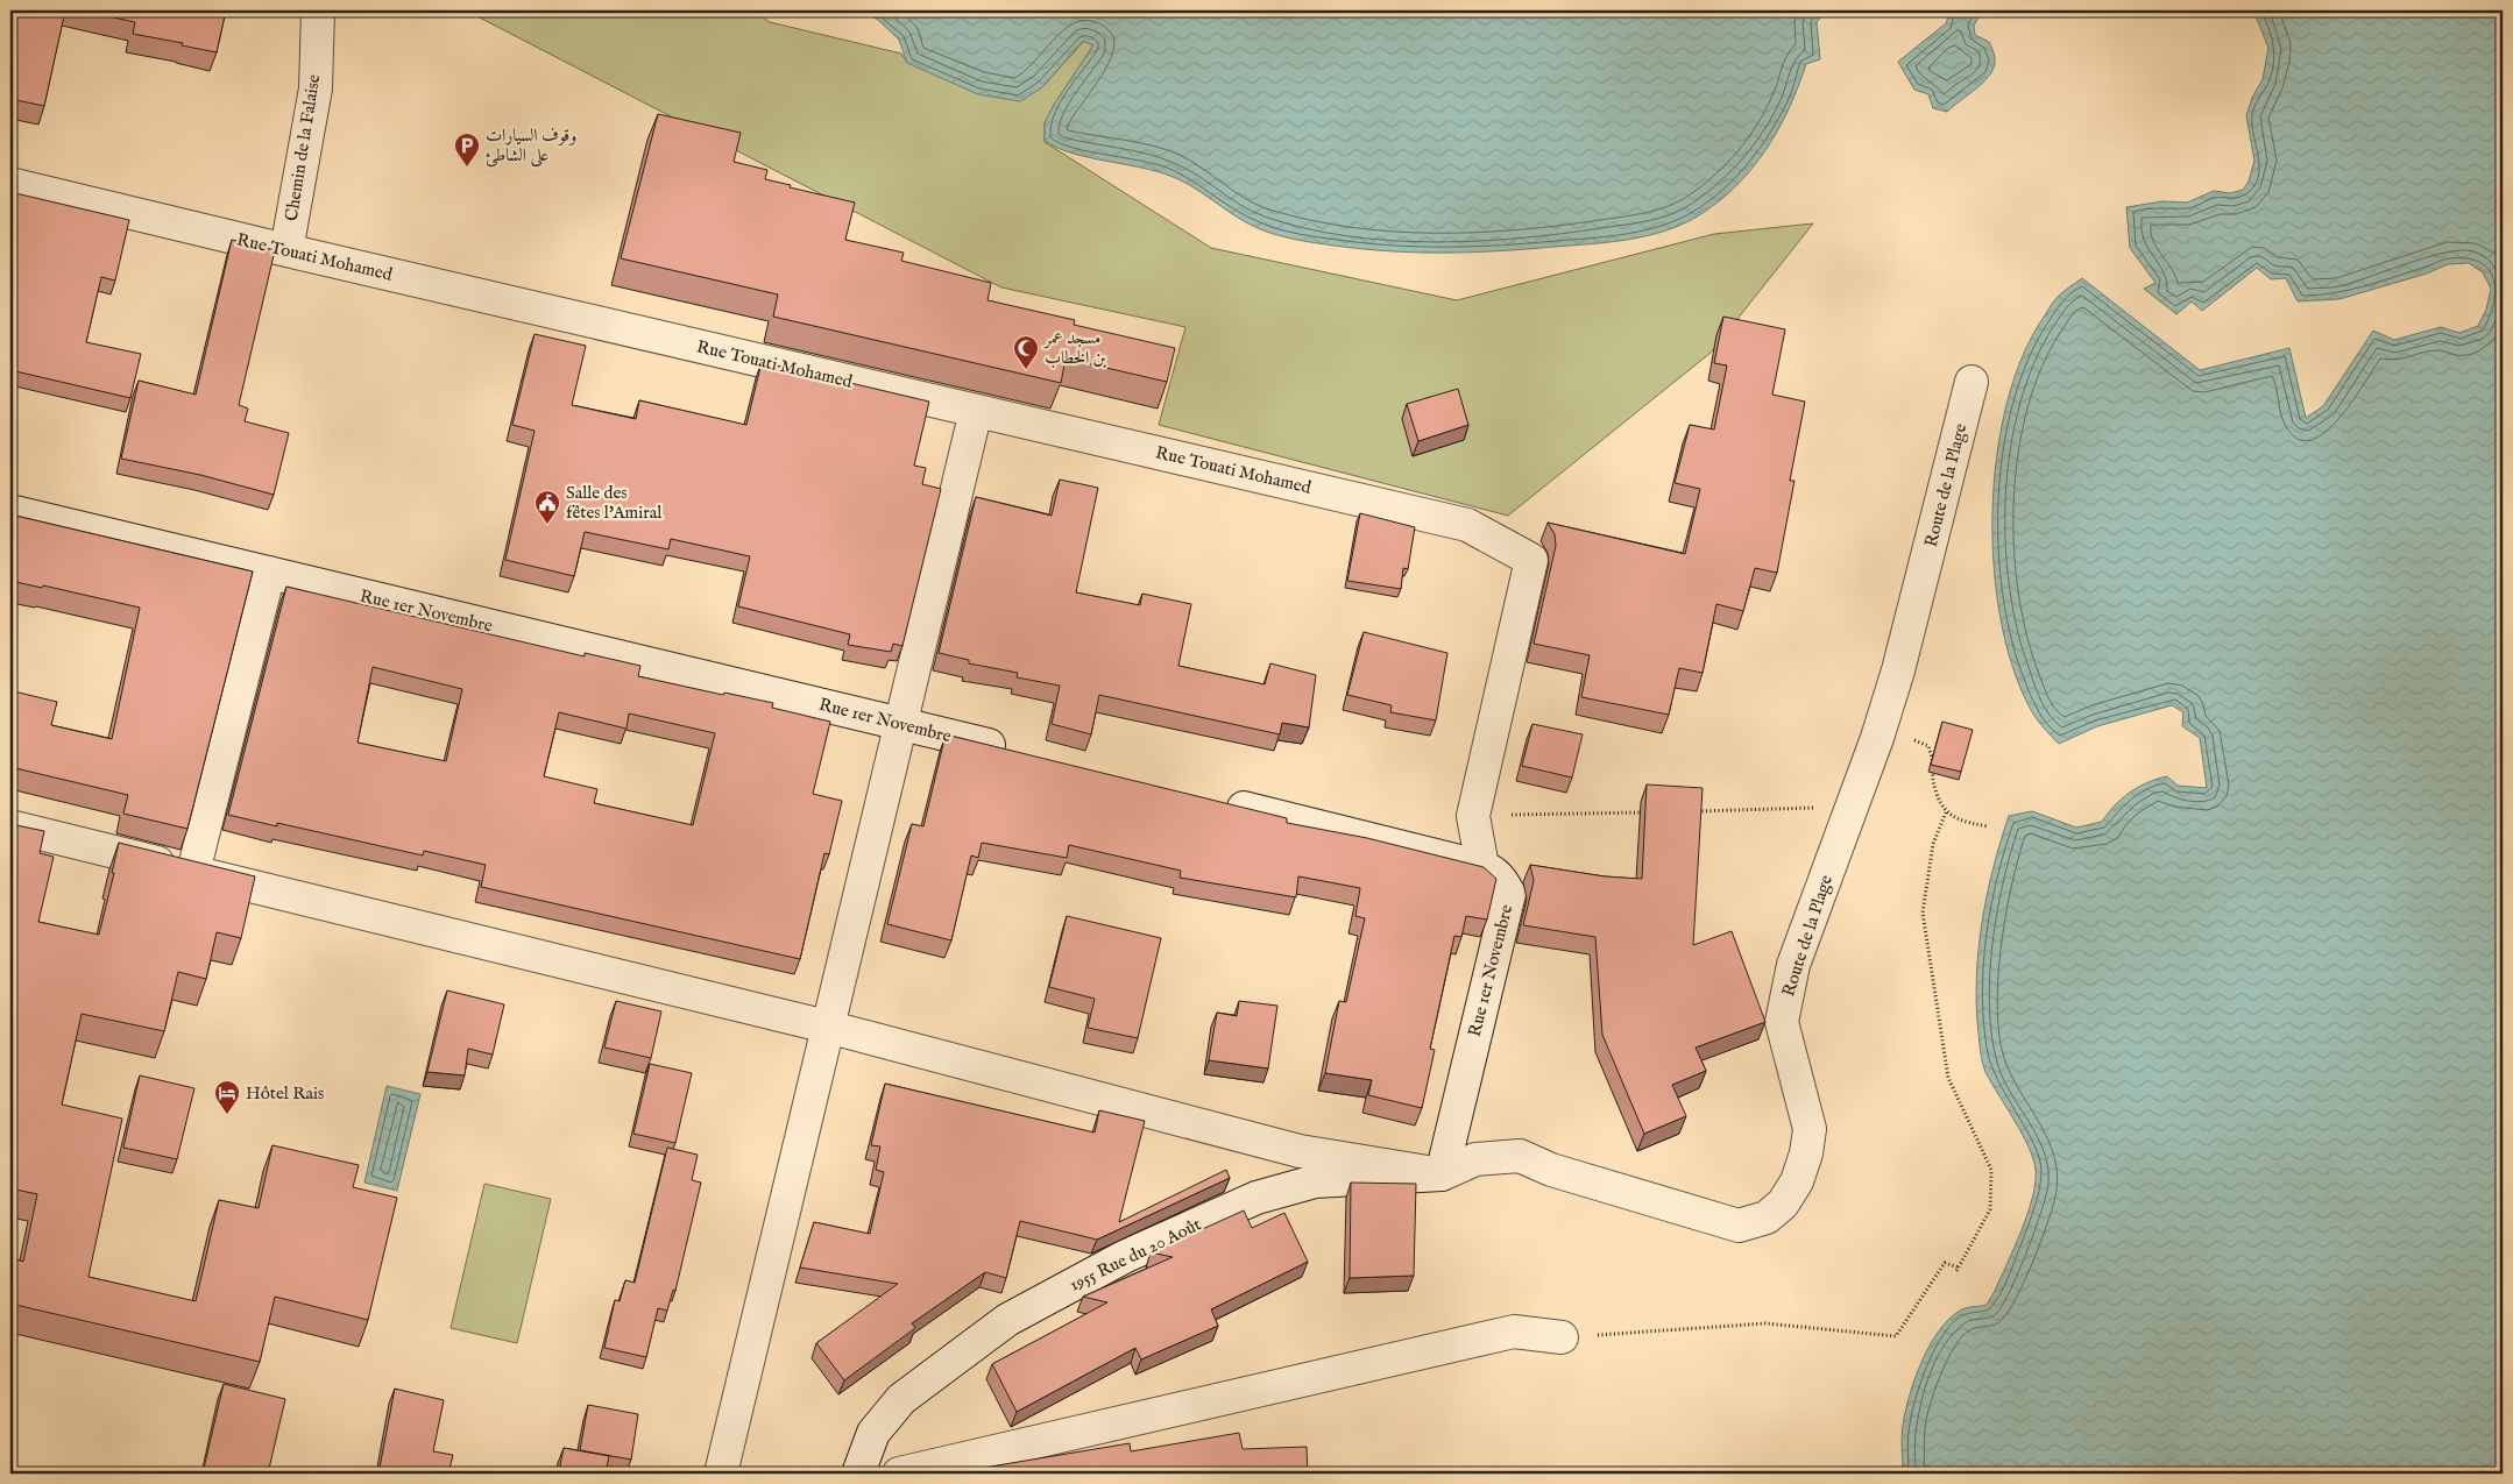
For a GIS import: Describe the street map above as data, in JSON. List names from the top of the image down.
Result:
{
  "streets": {
    "street": [
      "Chemin de la Falaise",
      "Rue Touati Mohamed",
      "Route de la Plage",
      "Rue 1er Novembre",
      "1955 Rue du 20 Août"
    ]
  },
  "crossings": [
    ["Chemin de la Falaise", "Rue Touati Mohamed"],
    ["Route de la Plage", "Rue 1er Novembre"],
    ["Route de la Plage", "1955 Rue du 20 Août"],
    ["Rue 1er Novembre", "1955 Rue du 20 Août"]
  ],
  "places": {
    "parking": ["وقوف السيارات على الشاطئ"],
    "mosque": ["مسجد عمر بن الخطاب"],
    "public building": ["Salle des fêtes l'Amiral"],
    "hotel": ["Hôtel Rais"]
  }
}
